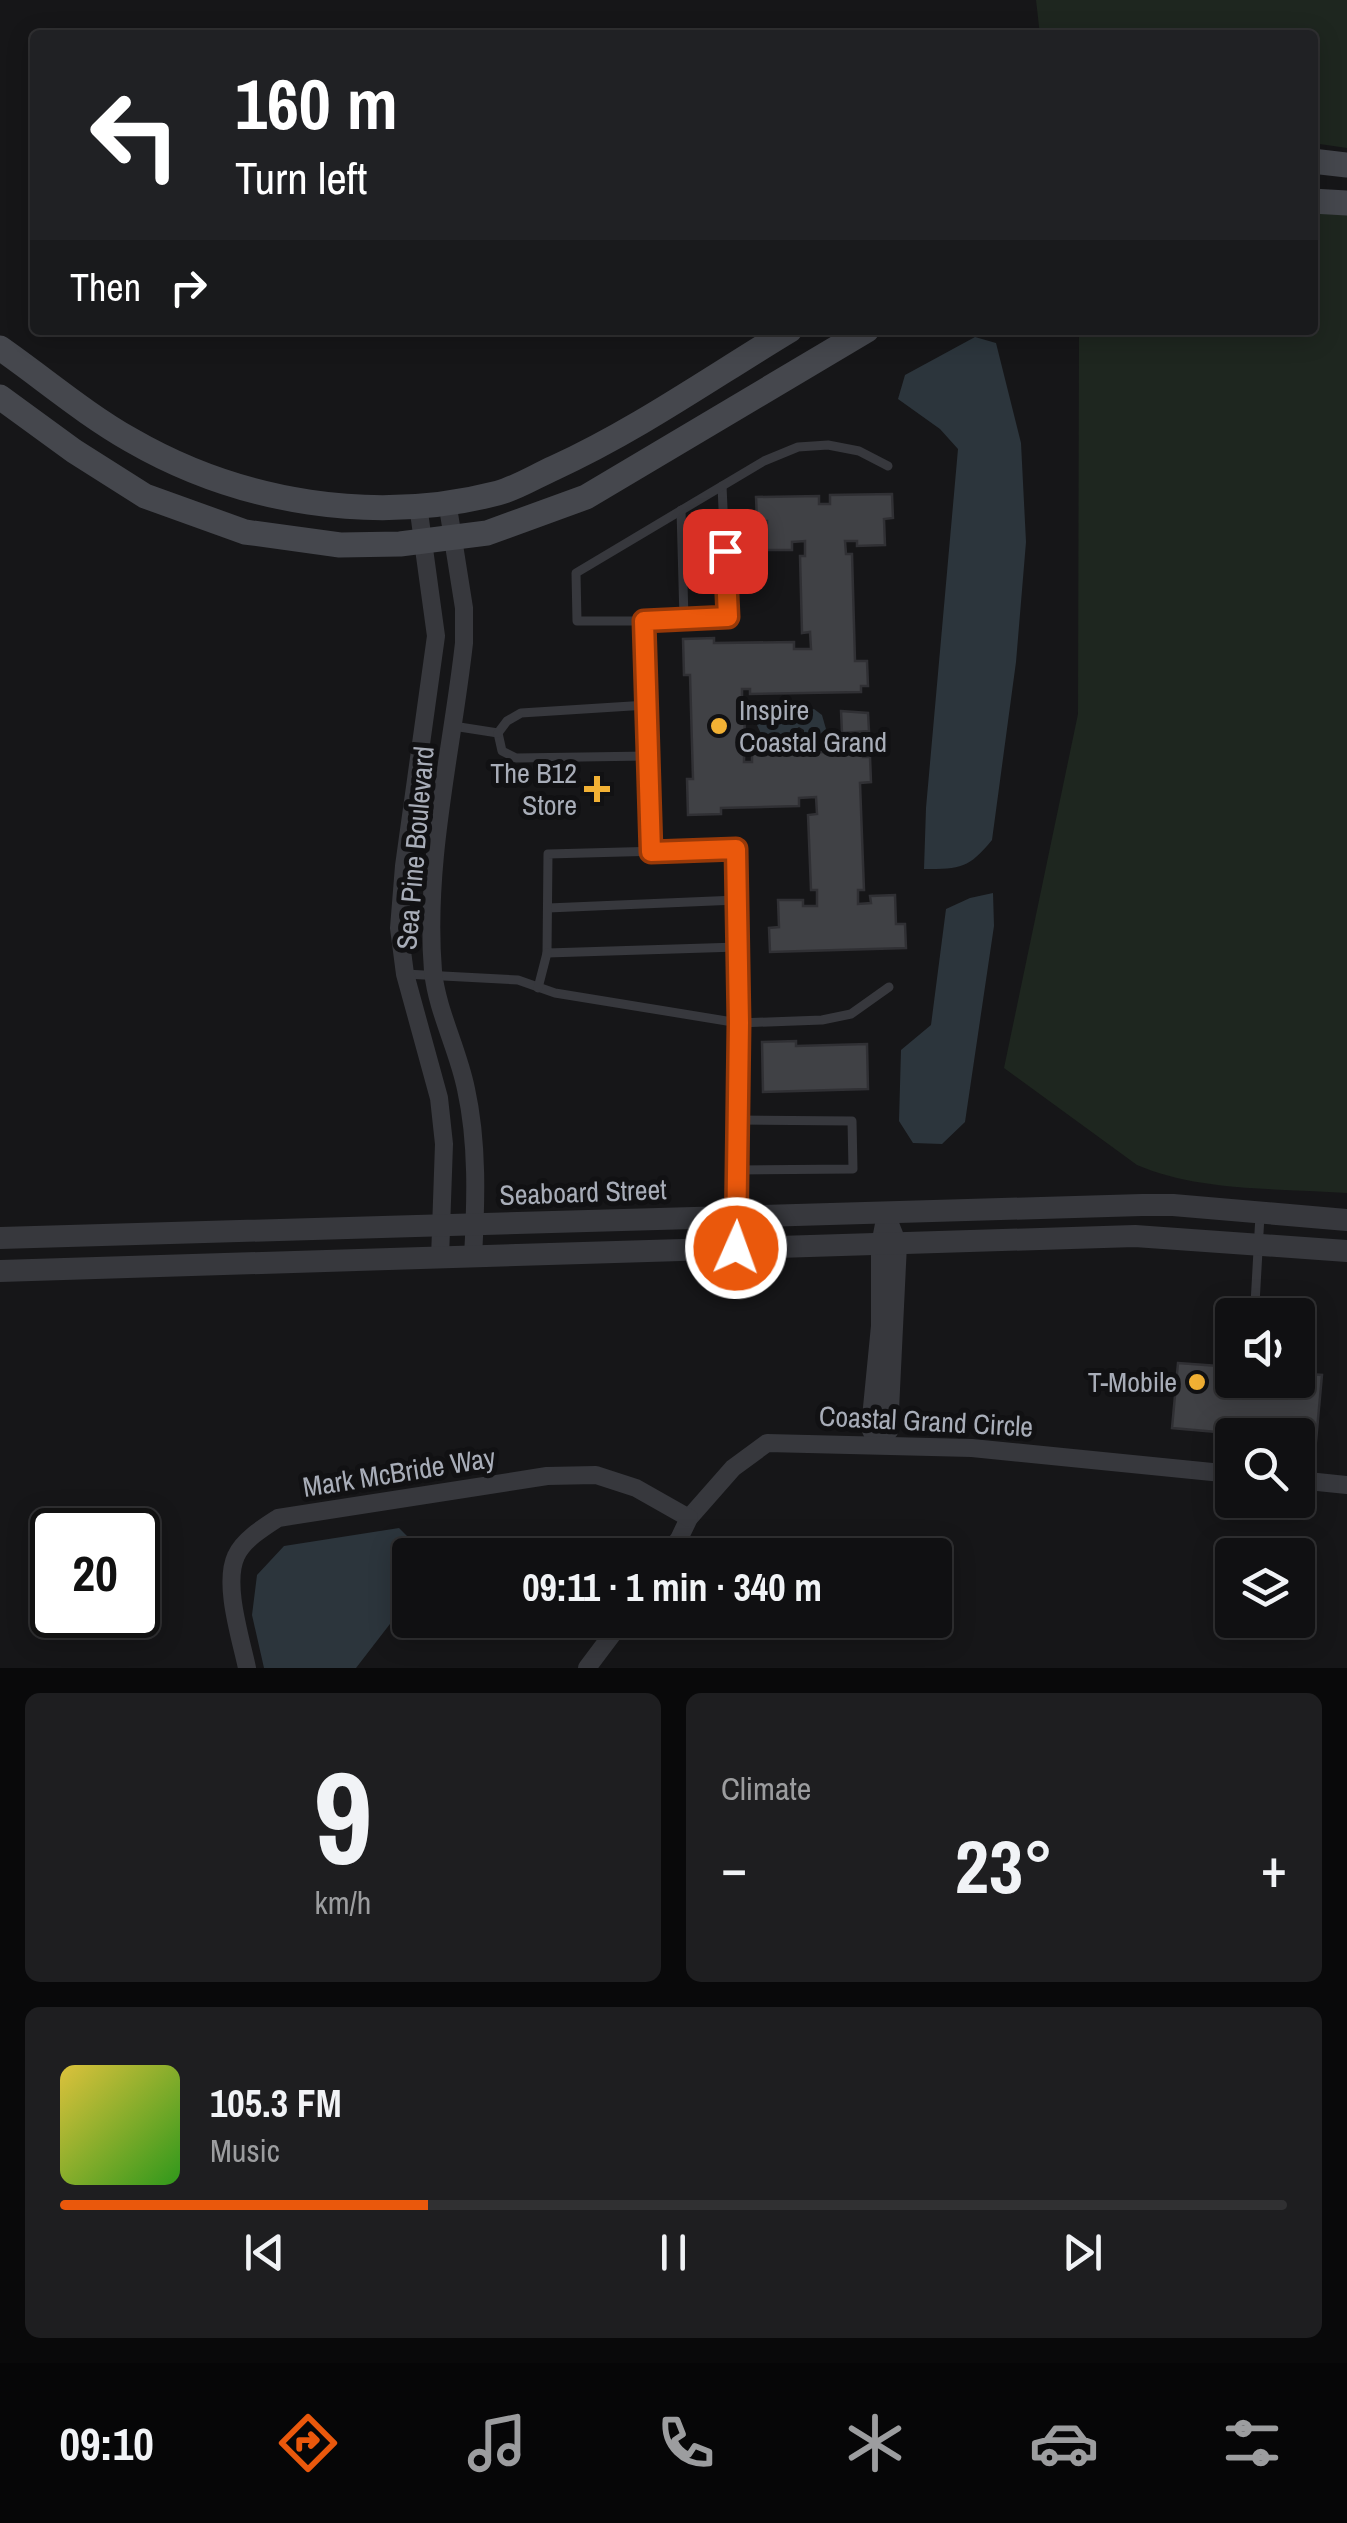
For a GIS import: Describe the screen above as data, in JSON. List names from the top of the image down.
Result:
{
  "streets": {
    "street": [
      "Sea Pine Boulevard",
      "Seaboard Street",
      "Coastal Grand Circle",
      "Mark McBride Way"
    ]
  },
  "crossings": [
    ["Sea Pine Boulevard", "Seaboard Street"],
    ["Coastal Grand Circle", "Mark McBride Way"]
  ],
  "places": {
    "other": ["Inspire Coastal Grand", "T-Mobile"],
    "health": ["The B12 Store"]
  },
  "page": {
    "turn": ["160 m", "Turn left"],
    "then": "Then",
    "limit": "20",
    "trip": "09:11 · 1 min · 340 m",
    "tile": [
      ["9", "km/h"],
      "Climate"
    ],
    "heat": ["−", "23°", "+"],
    "song": ["105.3 FM", "Music"],
    "tabs": "09:10"
  }
}
